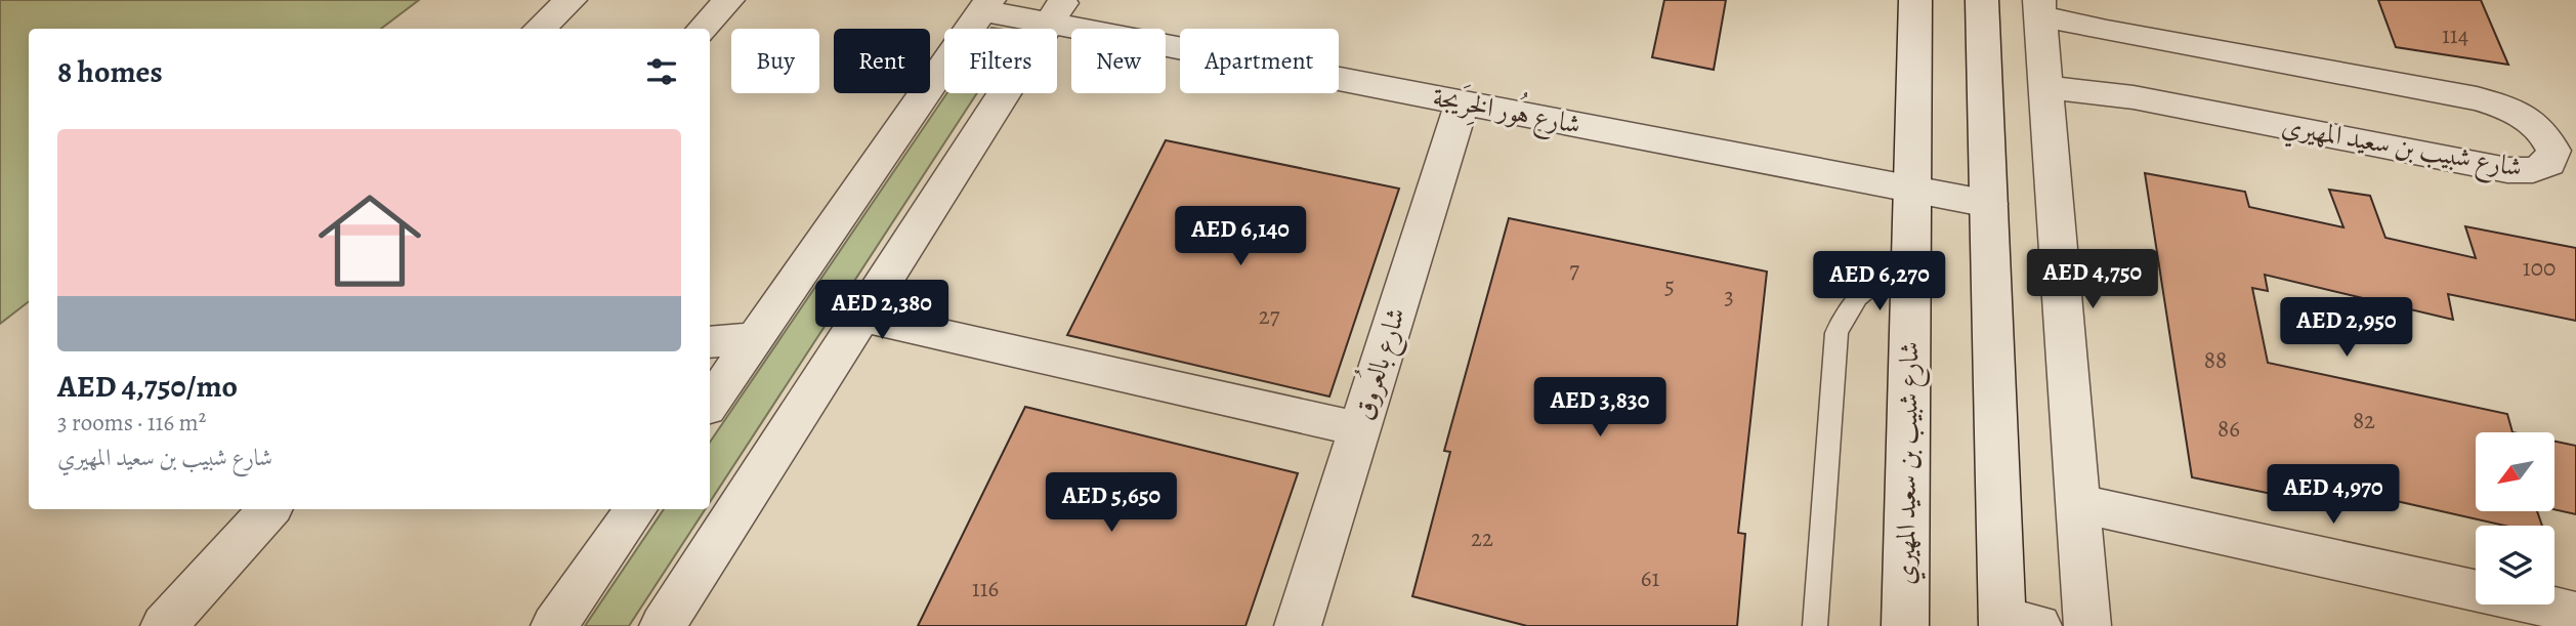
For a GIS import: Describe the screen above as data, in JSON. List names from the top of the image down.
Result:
{
  "streets": {
    "street": ["شارع هُور الخِرَيجة", "شارع شبيب بن سعيد المهيري", "شارع بالعُروق"]
  },
  "crossings": [
    ["شارع هُور الخِرَيجة", "شارع شبيب بن سعيد المهيري"],
    ["شارع هُور الخِرَيجة", "شارع بالعُروق"]
  ],
  "house_numbers": [
    "114",
    "100",
    "7",
    "5",
    "3",
    "27",
    "88",
    "82",
    "86",
    "22",
    "61",
    "116"
  ],
  "north": "bottom left",
  "page": {
    "chip": [
      "Buy",
      "Rent",
      "Filters",
      "New",
      "Apartment"
    ],
    "heading": "8 homes",
    "list": [
      {
        "name": "AED 4,750/mo",
        "note": "3 rooms · 116 m² · شارع شبيب بن سعيد المهيري"
      }
    ],
    "price": [
      "AED 6,140",
      "AED 4,750",
      "AED 6,270",
      "AED 2,380",
      "AED 2,950",
      "AED 3,830",
      "AED 4,970",
      "AED 5,650"
    ]
  }
}
